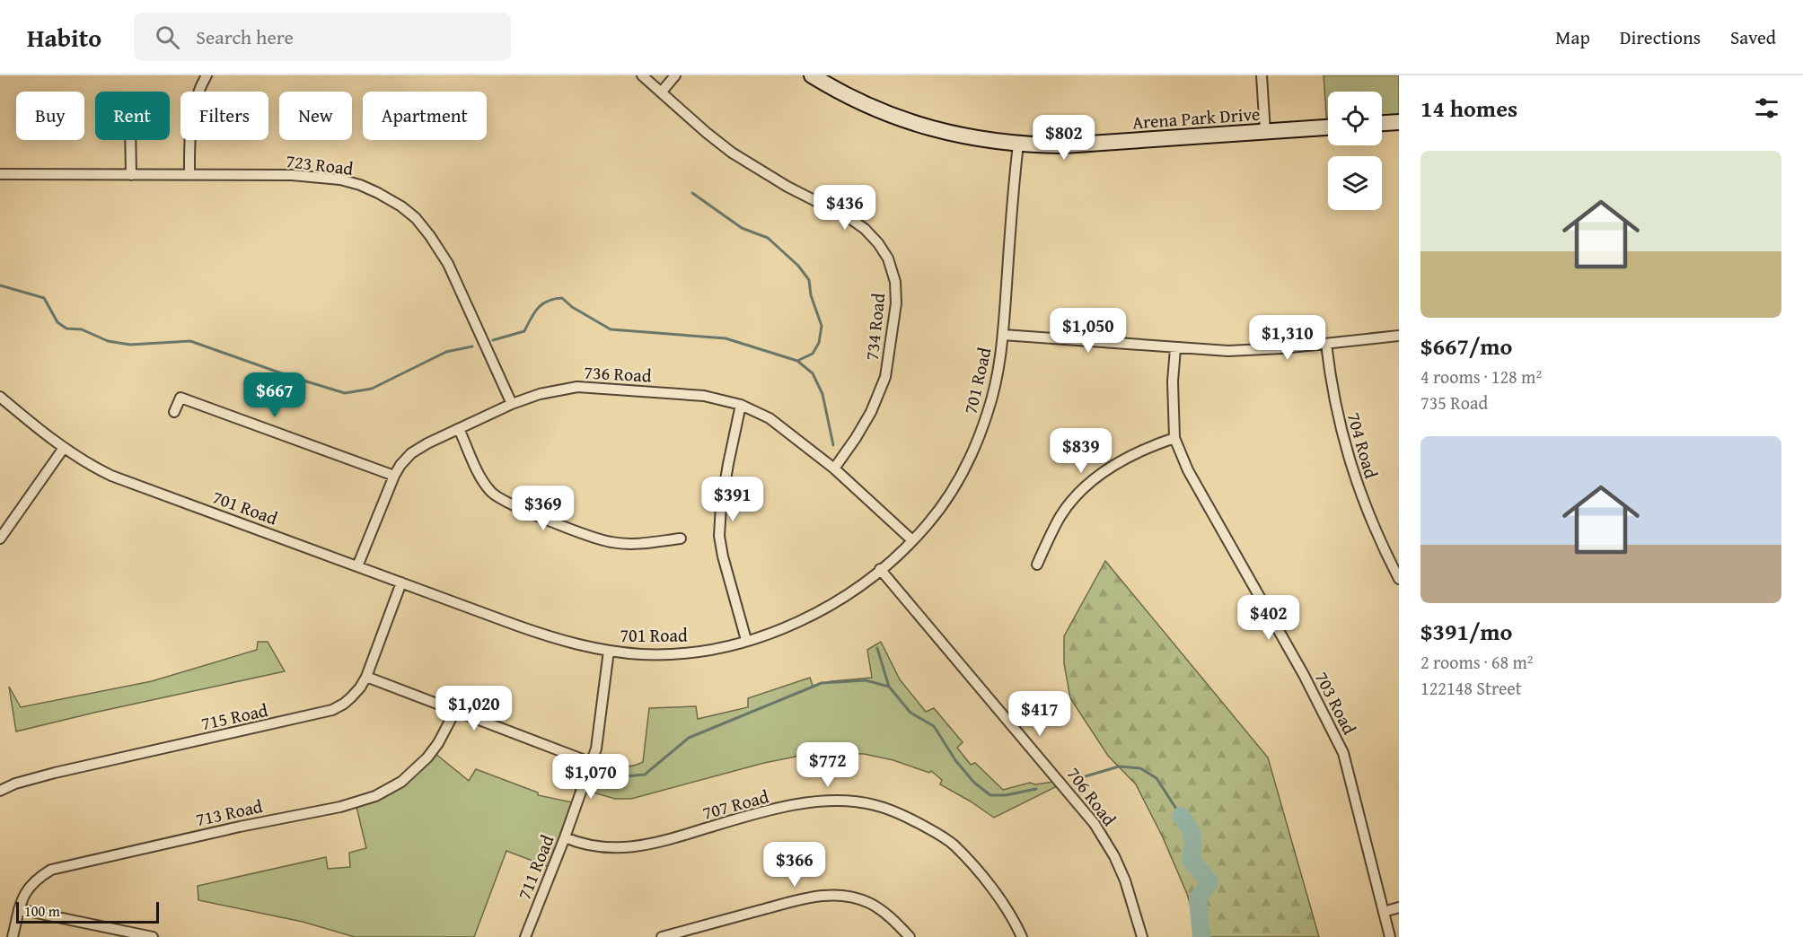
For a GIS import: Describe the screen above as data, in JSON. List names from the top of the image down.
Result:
{
  "streets": {
    "street": [
      "Arena Park Drive",
      "723 Road",
      "734 Road",
      "736 Road",
      "701 Road",
      "704 Road",
      "703 Road",
      "715 Road",
      "706 Road",
      "707 Road",
      "713 Road",
      "711 Road"
    ]
  },
  "crossings": [
    ["Arena Park Drive", "701 Road"],
    ["723 Road", "736 Road"],
    ["734 Road", "736 Road"],
    ["736 Road", "701 Road"],
    ["701 Road", "715 Road"],
    ["701 Road", "706 Road"],
    ["701 Road", "711 Road"],
    ["707 Road", "711 Road"]
  ],
  "scale_bar": "100 m",
  "page": {
    "header": "Habito",
    "search": "Search here",
    "nav": ["Map", "Directions", "Saved"],
    "heading": "14 homes",
    "chip": [
      "Buy",
      "Rent",
      "Filters",
      "New",
      "Apartment"
    ],
    "price": [
      "$802",
      "$436",
      "$1,050",
      "$1,310",
      "$667",
      "$839",
      "$391",
      "$369",
      "$402",
      "$1,020",
      "$417",
      "$772",
      "$1,070",
      "$366"
    ],
    "list": [
      {
        "name": "$667/mo",
        "note": "4 rooms · 128 m² · 735 Road"
      },
      {
        "name": "$391/mo",
        "note": "2 rooms · 68 m² · 122148 Street"
      }
    ],
    "scale": "100 m"
  }
}
